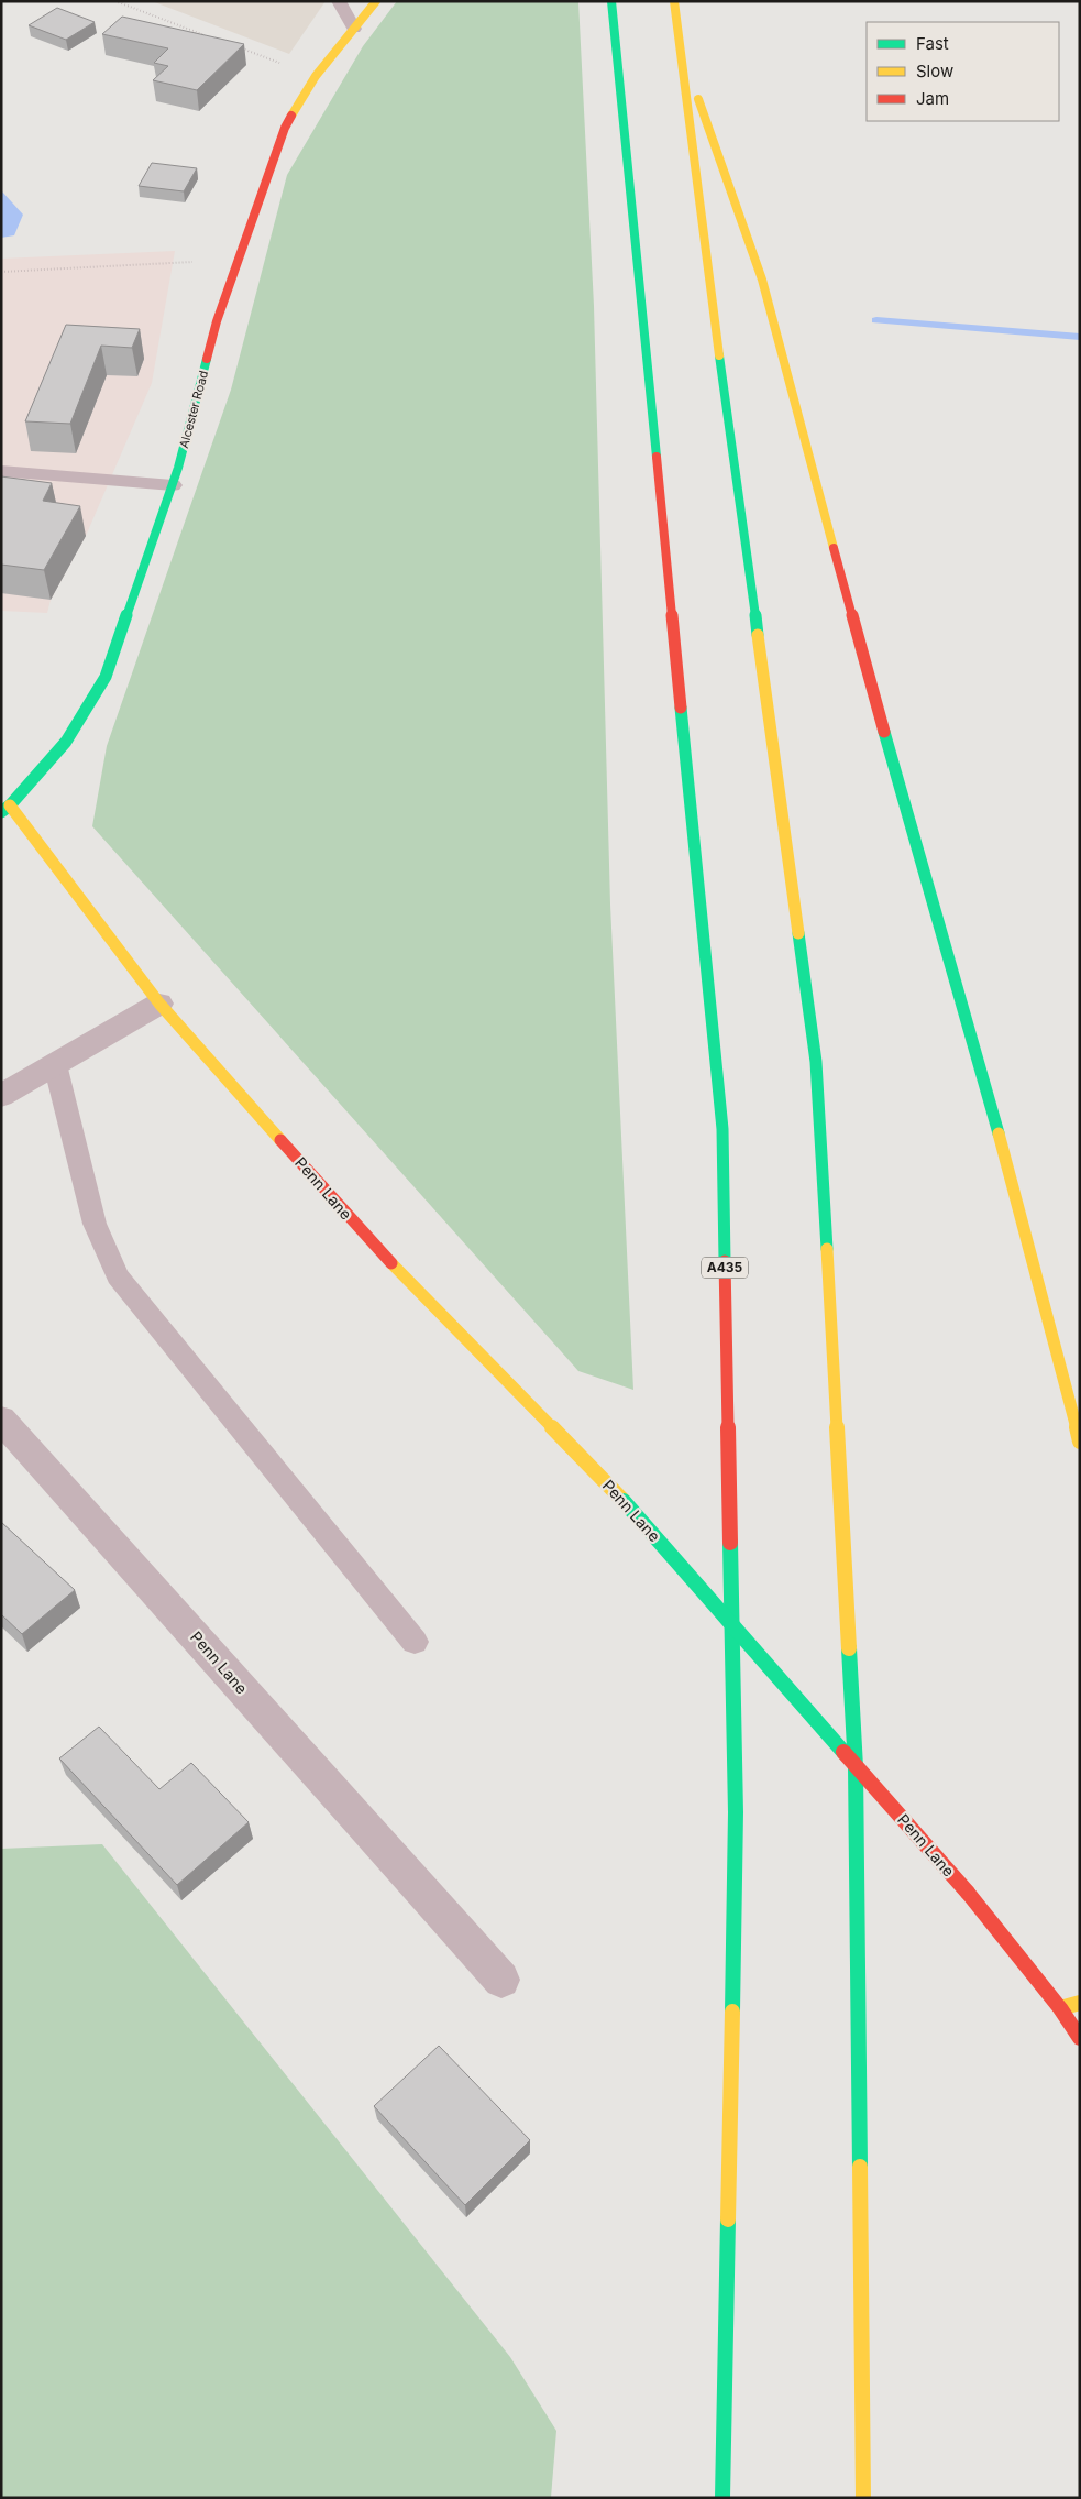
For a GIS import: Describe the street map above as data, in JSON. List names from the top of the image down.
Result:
{
  "streets": {
    "main road": ["Alcester Road", "Penn Lane", "A435"]
  },
  "crossings": [
    ["Alcester Road", "Penn Lane"]
  ],
  "legend": ["Fast", "Slow", "Jam"]
}
